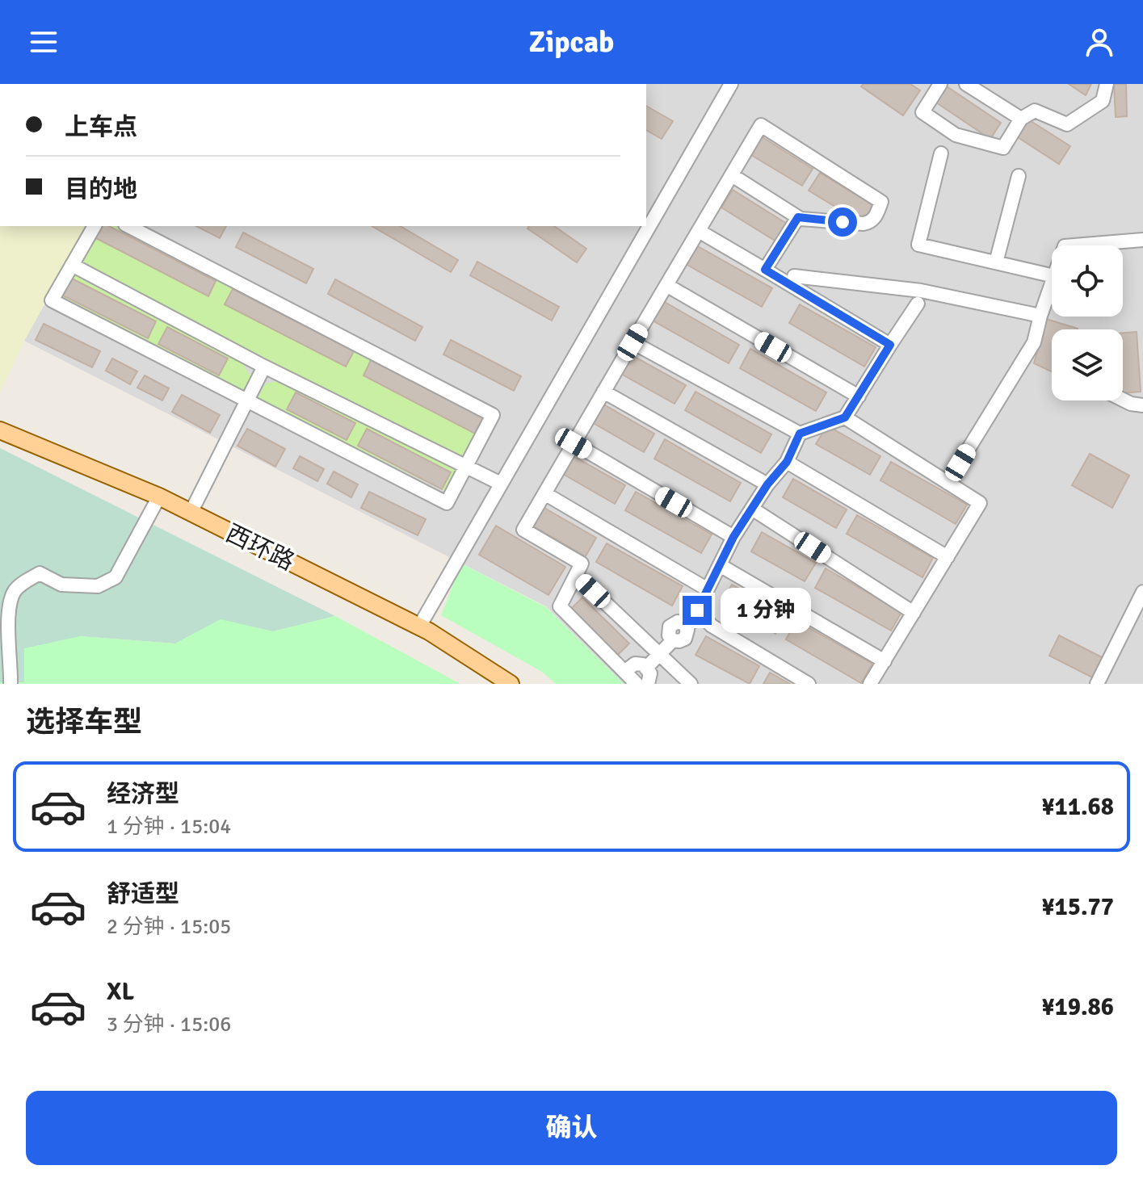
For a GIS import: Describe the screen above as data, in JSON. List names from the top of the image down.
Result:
{
  "streets": {
    "main road": ["西环路"]
  },
  "page": {
    "header": "Zipcab",
    "banner": ["上车点", "目的地"],
    "bubble": "1 分钟",
    "heading": "选择车型",
    "list": [
      {
        "name": "经济型",
        "note": "1 分钟 · 15:04",
        "value": "¥11.68"
      },
      {
        "name": "舒适型",
        "note": "2 分钟 · 15:05",
        "value": "¥15.77"
      },
      {
        "name": "XL",
        "note": "3 分钟 · 15:06",
        "value": "¥19.86"
      }
    ],
    "buttons": "确认"
  }
}
